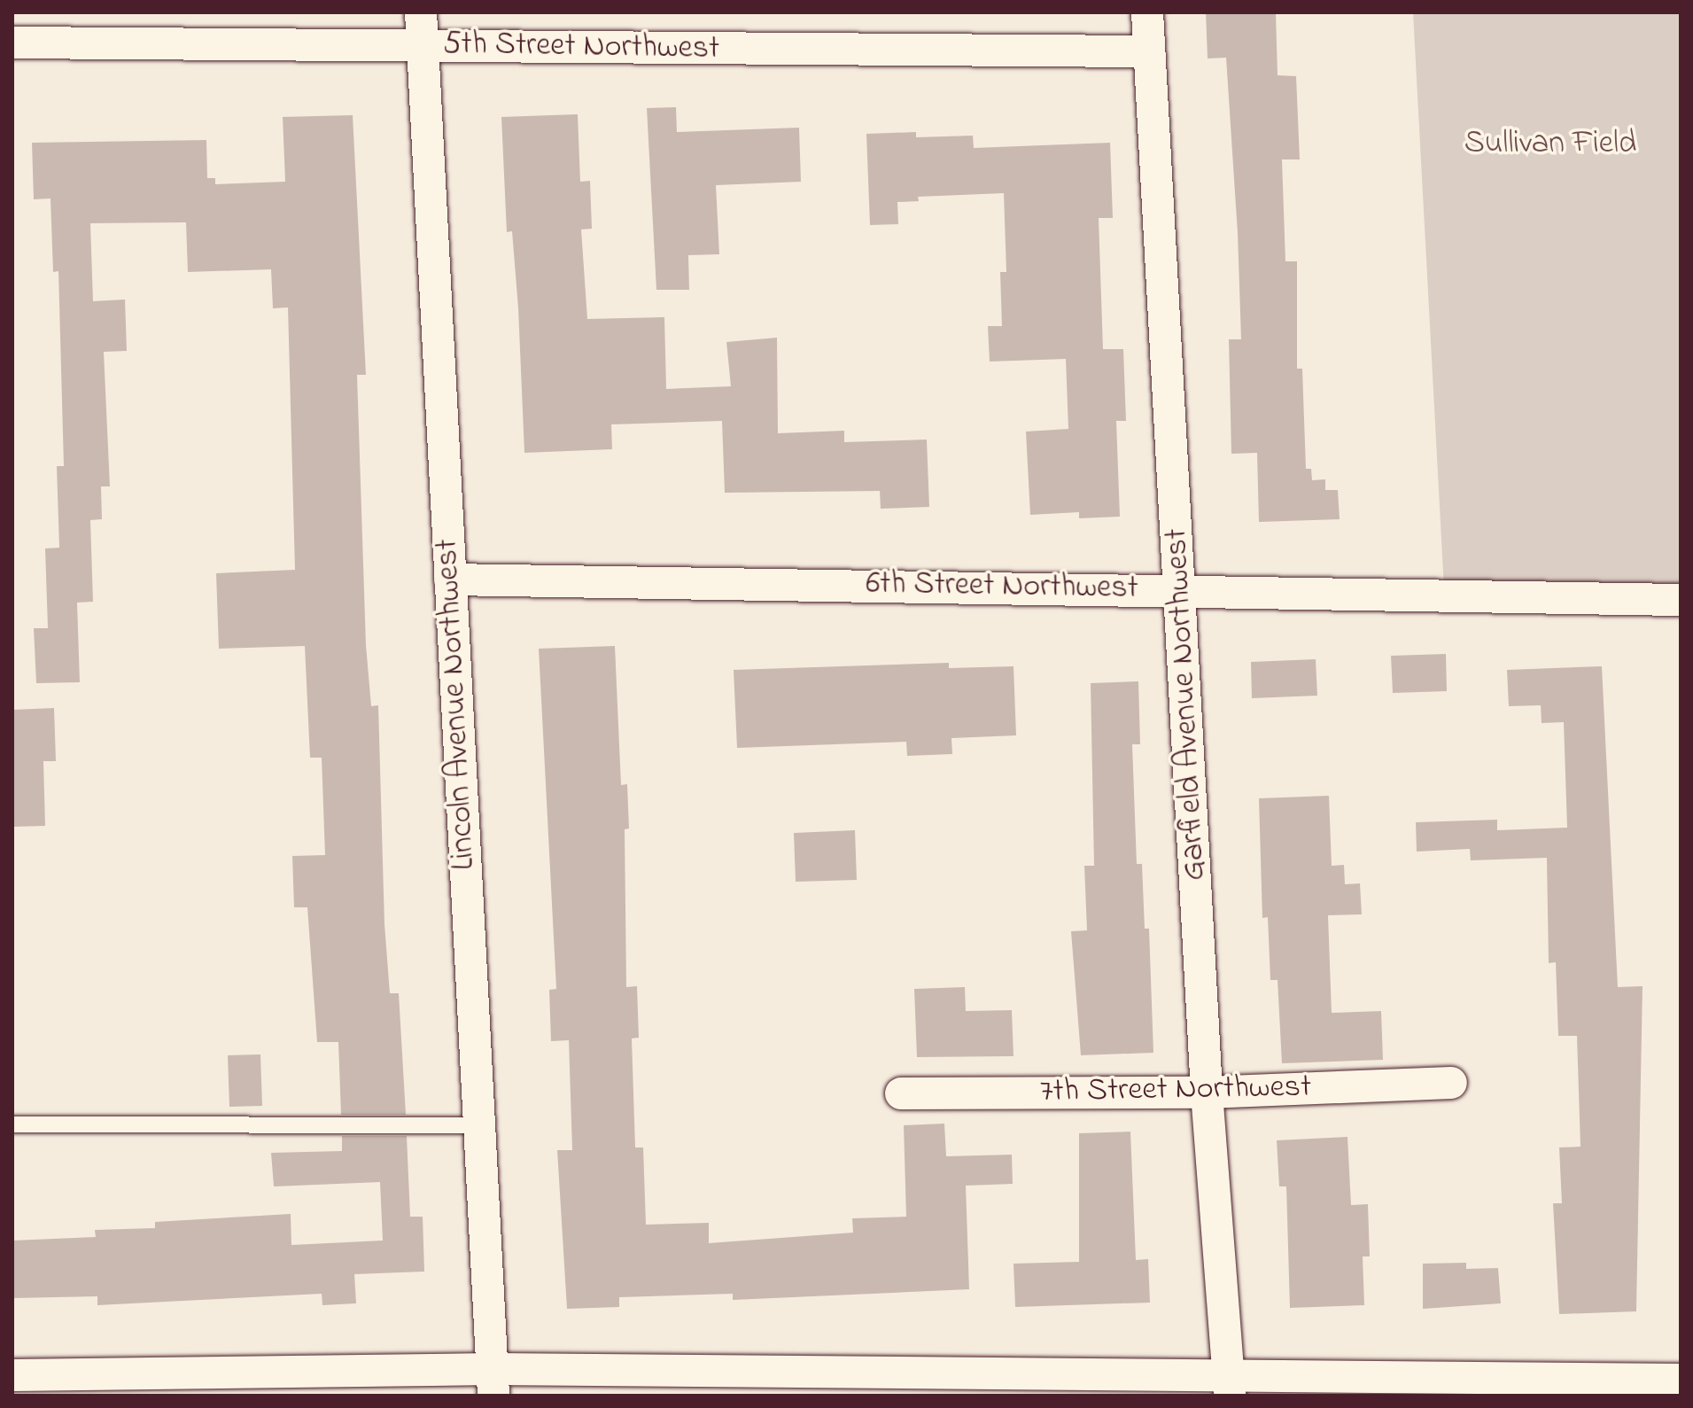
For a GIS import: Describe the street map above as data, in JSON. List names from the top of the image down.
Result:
{
  "streets": {
    "street": [
      "5th Street Northwest",
      "6th Street Northwest",
      "Lincoln Avenue Northwest",
      "Garfield Avenue Northwest",
      "7th Street Northwest"
    ]
  },
  "crossings": [
    ["5th Street Northwest", "Lincoln Avenue Northwest"],
    ["5th Street Northwest", "Garfield Avenue Northwest"],
    ["6th Street Northwest", "Lincoln Avenue Northwest"],
    ["6th Street Northwest", "Garfield Avenue Northwest"],
    ["Garfield Avenue Northwest", "7th Street Northwest"]
  ],
  "parks": ["Sullivan Field"]
}
